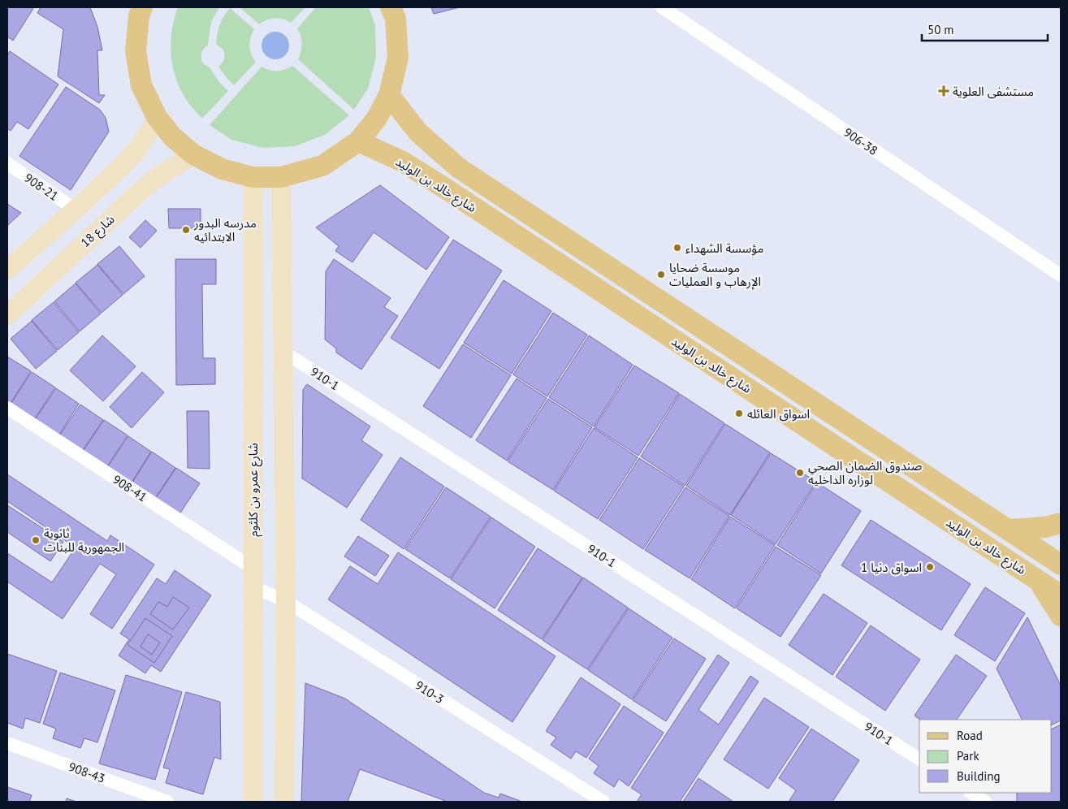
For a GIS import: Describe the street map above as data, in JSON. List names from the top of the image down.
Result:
{
  "streets": {
    "main road": ["شارع خالد بن الوليد"],
    "street": [
      "906-38",
      "908-21",
      "شارع 18",
      "910-1",
      "908-41",
      "شارع عمرو بن كلثوم",
      "910-3",
      "908-43"
    ]
  },
  "crossings": [
    ["908-41", "شارع عمرو بن كلثوم"],
    ["شارع عمرو بن كلثوم", "910-3"]
  ],
  "places": {
    "health": ["مستشفى العلوية"],
    "other": [
      "مدرسه البدور الابتدائيه",
      "مؤسسة الشهداء",
      "موسسة ضحايا الإرهاب و العمليات",
      "اسواق العائله",
      "صندوق الضمان الصحي لوزاره الداخليه",
      "ثانوية الجمهورية للبنات",
      "اسواق دنيا 1"
    ]
  },
  "legend": ["Road", "Park", "Building"],
  "scale_bar": "50 m"
}
